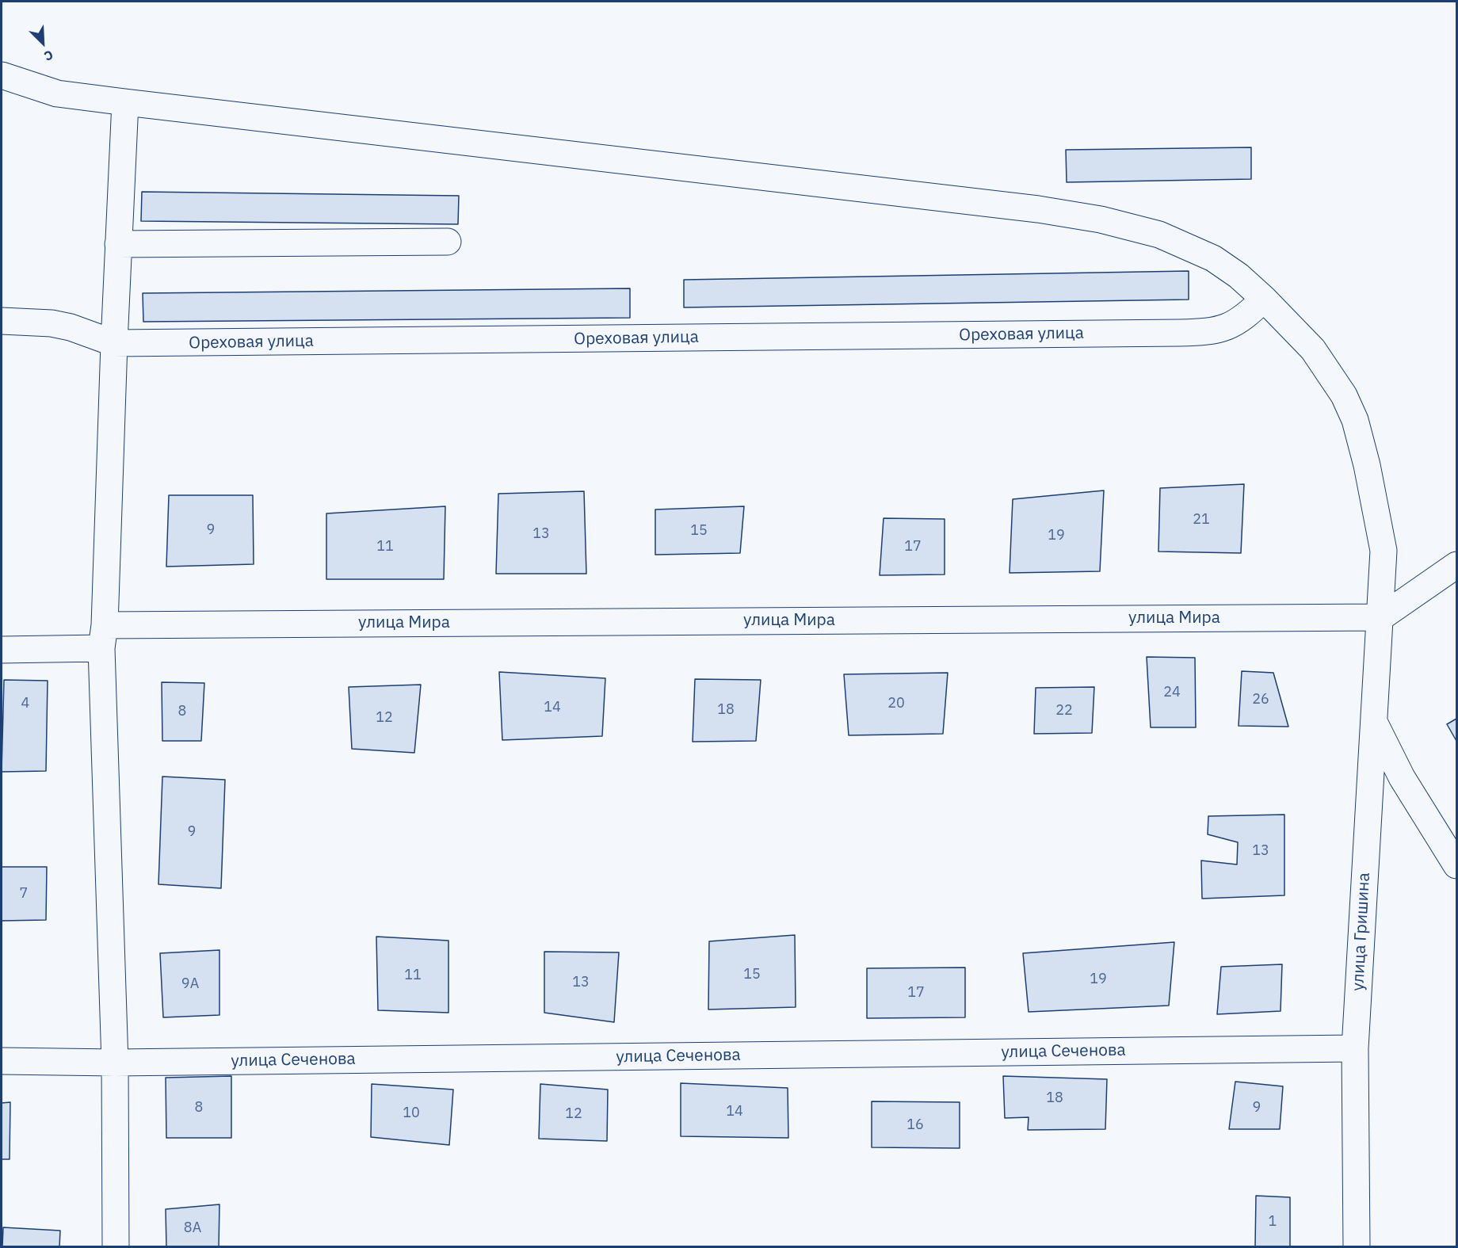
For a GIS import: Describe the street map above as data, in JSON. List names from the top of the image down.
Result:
{
  "streets": {
    "street": [
      "Ореховая улица",
      "улица Мира",
      "улица Гришина",
      "улица Сеченова"
    ]
  },
  "crossings": [
    ["Ореховая улица", "улица Гришина"],
    ["улица Мира", "улица Гришина"],
    ["улица Гришина", "улица Сеченова"]
  ],
  "house_numbers": [
    "21",
    "9",
    "15",
    "13",
    "19",
    "11",
    "17",
    "24",
    "26",
    "4",
    "20",
    "14",
    "18",
    "22",
    "8",
    "12",
    "9",
    "13",
    "7",
    "15",
    "11",
    "19",
    "13",
    "9А",
    "17",
    "18",
    "8",
    "9",
    "14",
    "10",
    "12",
    "16",
    "1",
    "8А"
  ],
  "north": "bottom right"
}
